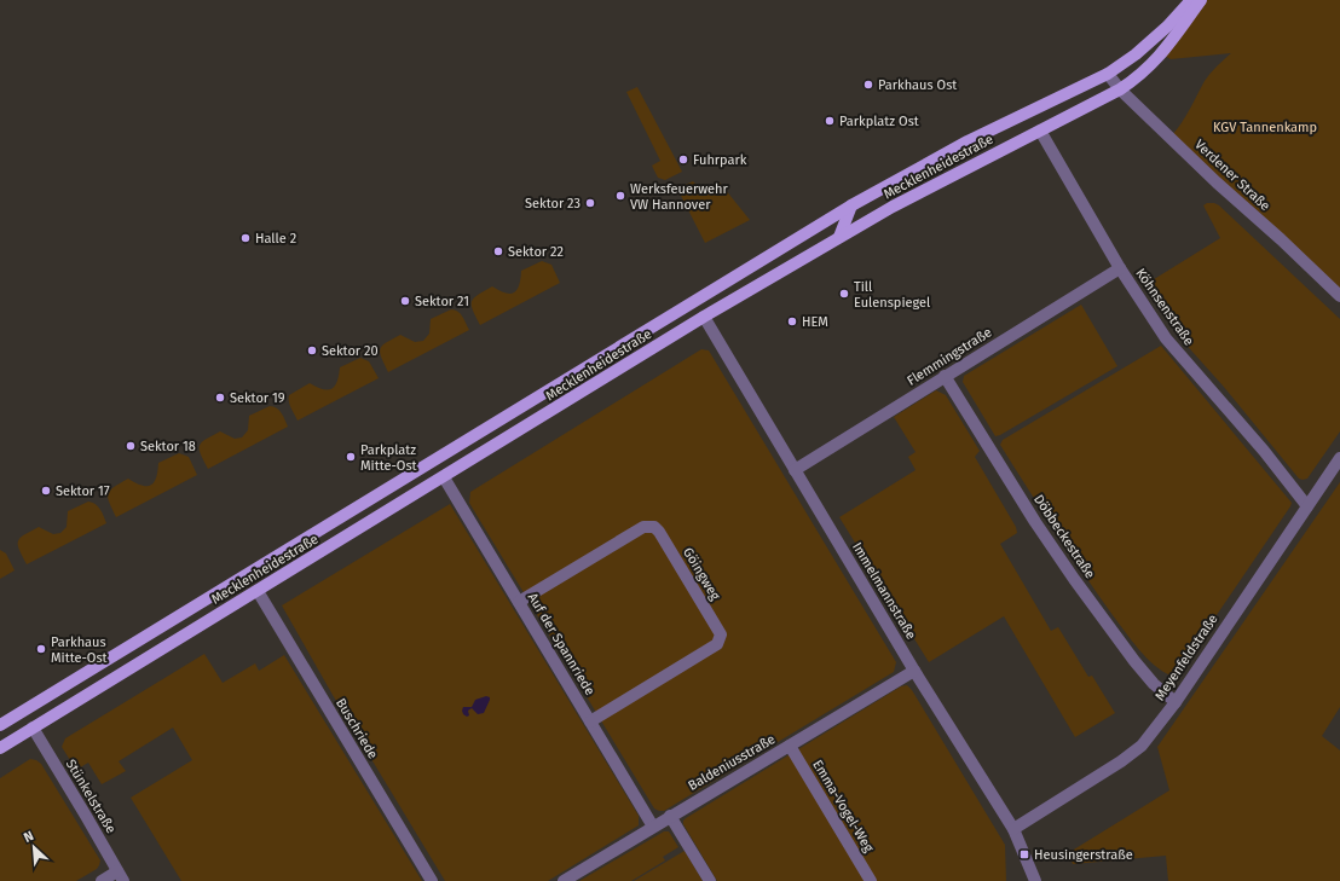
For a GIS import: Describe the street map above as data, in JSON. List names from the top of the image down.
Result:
{
  "streets": {
    "main road": ["Mecklenheidestraße"],
    "street": [
      "Verdener Straße",
      "Köhnsenstraße",
      "Flemmingstraße",
      "Döbbeckestraße",
      "Göingweg",
      "Immelmannstraße",
      "Auf der Spannriede",
      "Meyenfeldstraße",
      "Buschriede",
      "Baldeniusstraße",
      "Stünkelstraße",
      "Emma-Vogel-Weg"
    ]
  },
  "crossings": [
    ["Mecklenheidestraße", "Verdener Straße"],
    ["Mecklenheidestraße", "Köhnsenstraße"],
    ["Mecklenheidestraße", "Immelmannstraße"],
    ["Mecklenheidestraße", "Auf der Spannriede"],
    ["Mecklenheidestraße", "Buschriede"],
    ["Mecklenheidestraße", "Stünkelstraße"],
    ["Köhnsenstraße", "Flemmingstraße"],
    ["Köhnsenstraße", "Meyenfeldstraße"],
    ["Flemmingstraße", "Döbbeckestraße"],
    ["Flemmingstraße", "Immelmannstraße"],
    ["Döbbeckestraße", "Meyenfeldstraße"],
    ["Göingweg", "Auf der Spannriede"],
    ["Immelmannstraße", "Meyenfeldstraße"],
    ["Immelmannstraße", "Baldeniusstraße"],
    ["Auf der Spannriede", "Baldeniusstraße"],
    ["Baldeniusstraße", "Emma-Vogel-Weg"]
  ],
  "parks": ["KGV Tannenkamp"],
  "places": {
    "other": [
      "Parkhaus Ost",
      "Parkplatz Ost",
      "Fuhrpark",
      "Werksfeuerwehr VW Hannover",
      "Sektor 23",
      "Halle 2",
      "Sektor 22",
      "Till Eulenspiegel",
      "Sektor 21",
      "HEM",
      "Sektor 20",
      "Sektor 19",
      "Sektor 18",
      "Parkplatz Mitte-Ost",
      "Sektor 17",
      "Parkhaus Mitte-Ost"
    ],
    "transit": ["Heusingerstraße"]
  },
  "north": "top left"
}
